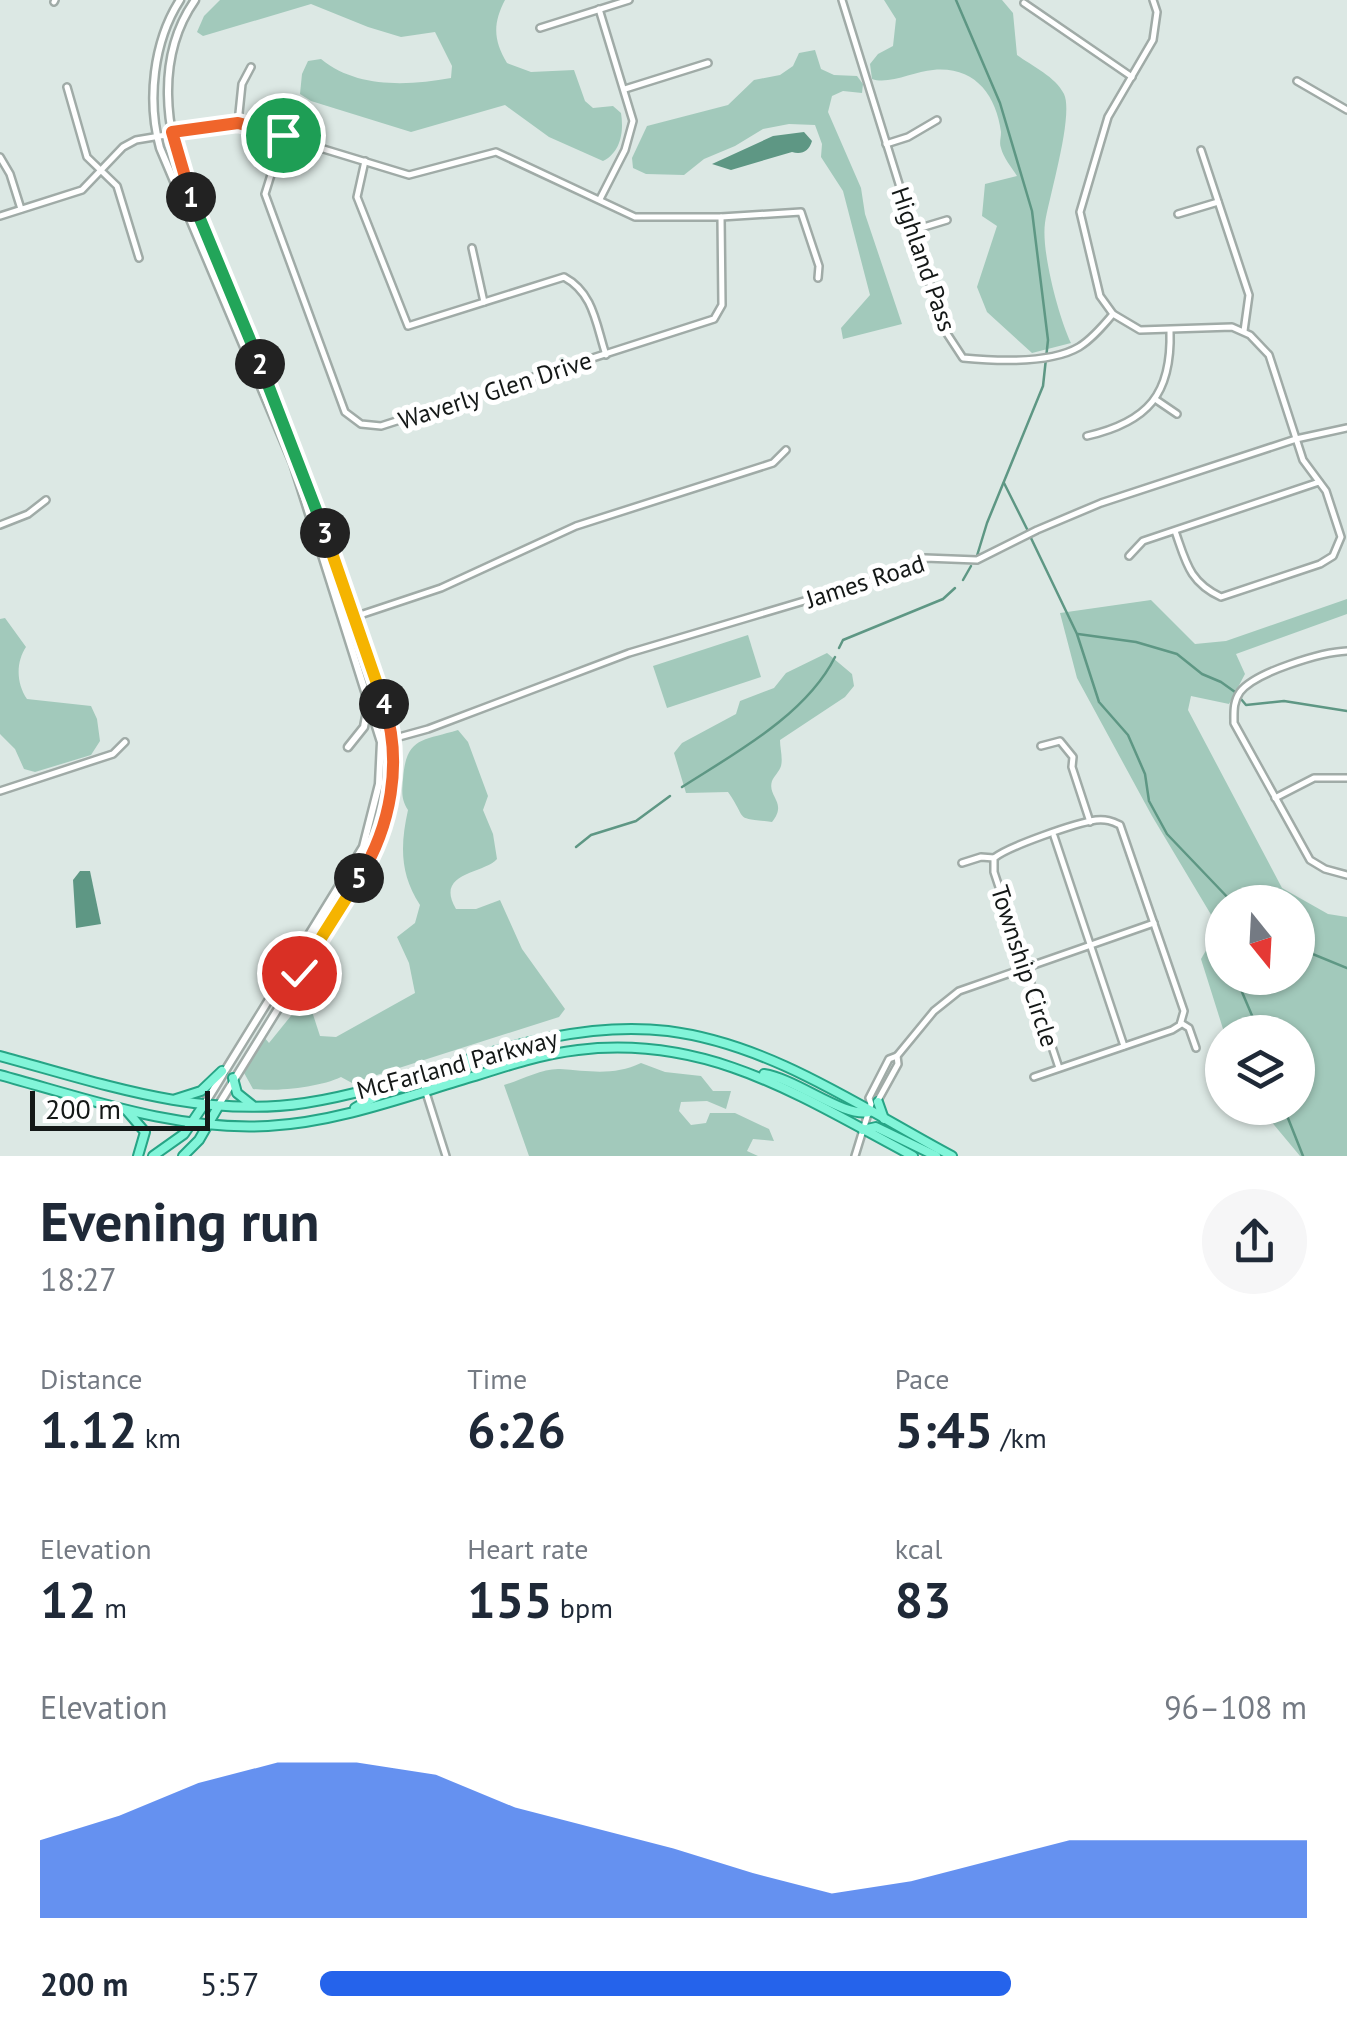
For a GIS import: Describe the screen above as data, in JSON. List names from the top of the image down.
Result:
{
  "streets": {
    "main road": ["McFarland Parkway"],
    "street": [
      "Highland Pass",
      "Waverly Glen Drive",
      "James Road",
      "Township Circle"
    ]
  },
  "scale_bar": "200 m",
  "north": "bottom",
  "page": {
    "pins": [
      "1",
      "2",
      "3",
      "4",
      "5"
    ],
    "scale": "200 m",
    "heading": ["Evening run", "18:27"],
    "stats": [
      ["Distance", "1.12 km"],
      ["Time", "6:26"],
      ["Pace", "5:45 /km"],
      ["Elevation", "12 m"],
      ["Heart rate", "155 bpm"],
      ["kcal", "83"]
    ],
    "chart": ["Elevation", "96–108 m"],
    "list": [
      {
        "name": "200 m",
        "note": "5:57"
      }
    ]
  }
}
